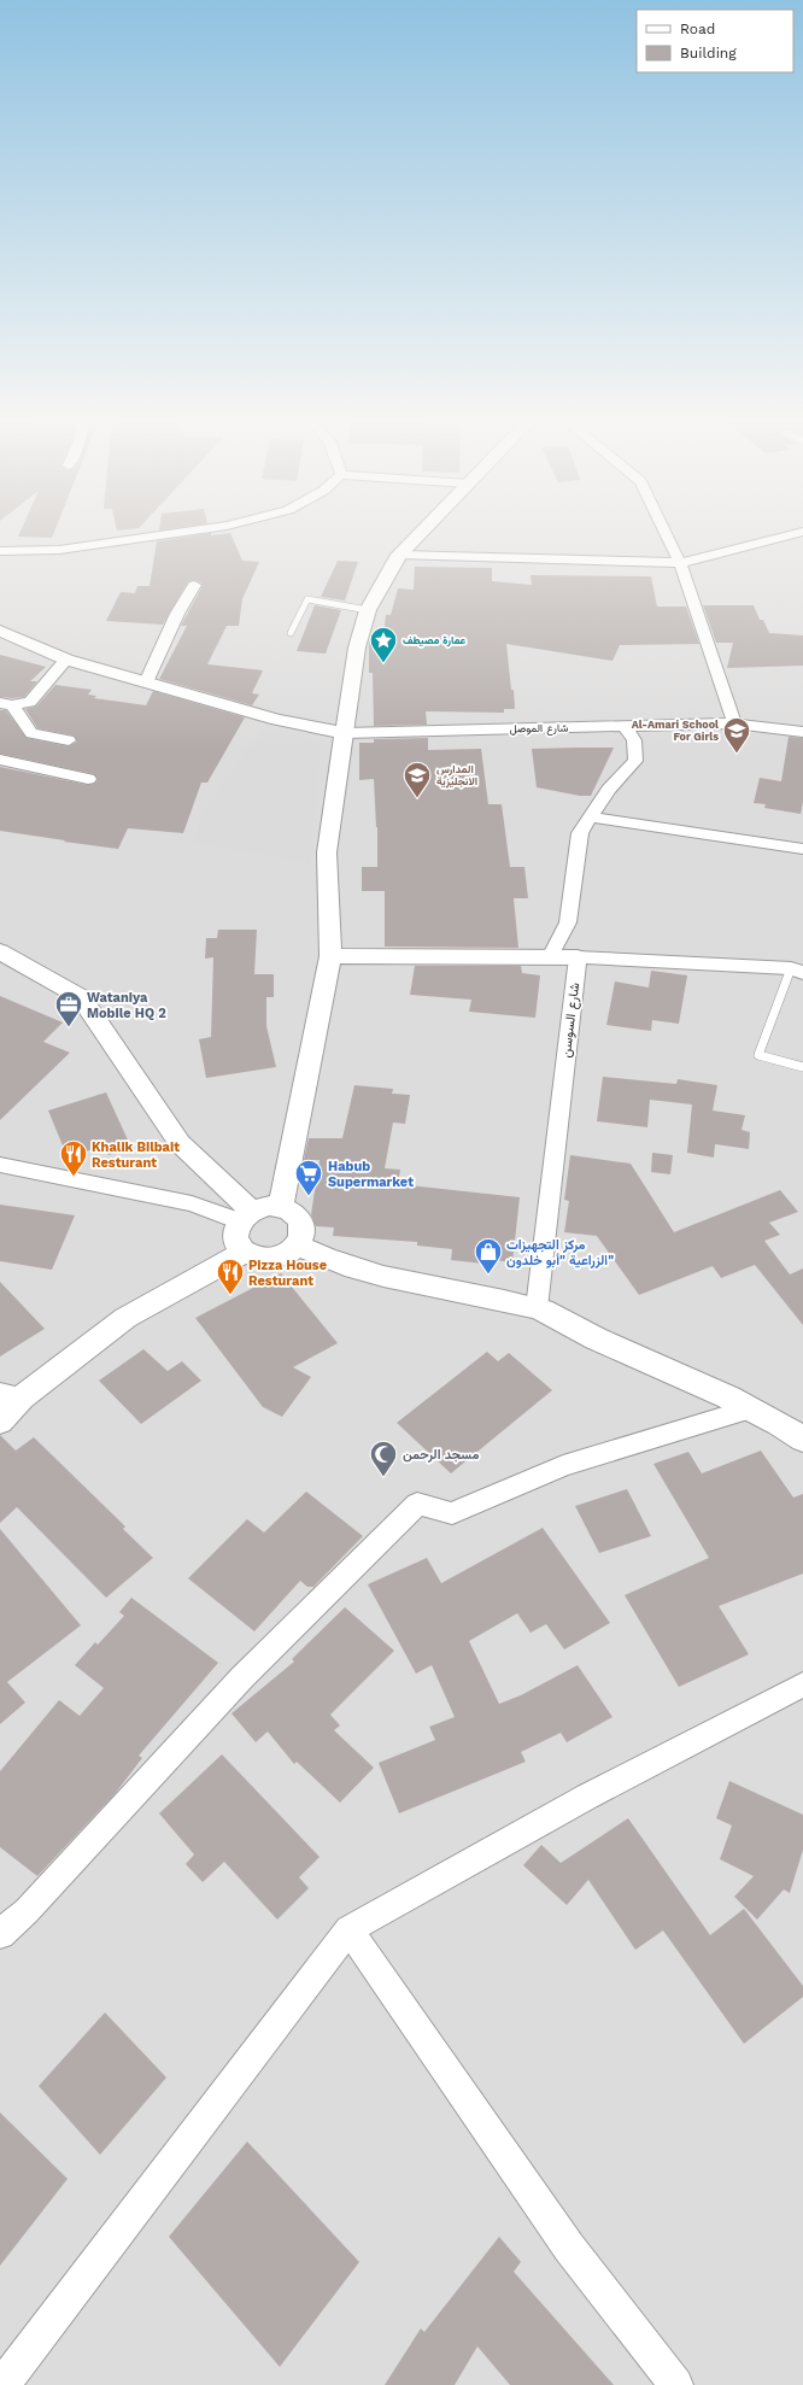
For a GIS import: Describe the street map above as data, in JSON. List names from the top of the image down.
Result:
{
  "streets": {
    "street": ["شارع الموصل", "شارع السوسن"]
  },
  "places": {
    "place": ["عمارة مصيطف"],
    "school or university": ["Al-Amari School For Girls", "المدارس الانجليزية"],
    "office": ["Wataniya Mobile HQ 2"],
    "restaurant": ["Khalik Bilbait Resturant", "Pizza House Resturant"],
    "supermarket": ["Habub Supermarket"],
    "shop": ["مركز التجهيزات الزراعية \"أبو خلدون\""],
    "mosque": ["مسجد الرحمن"]
  },
  "legend": ["Road", "Building"]
}
